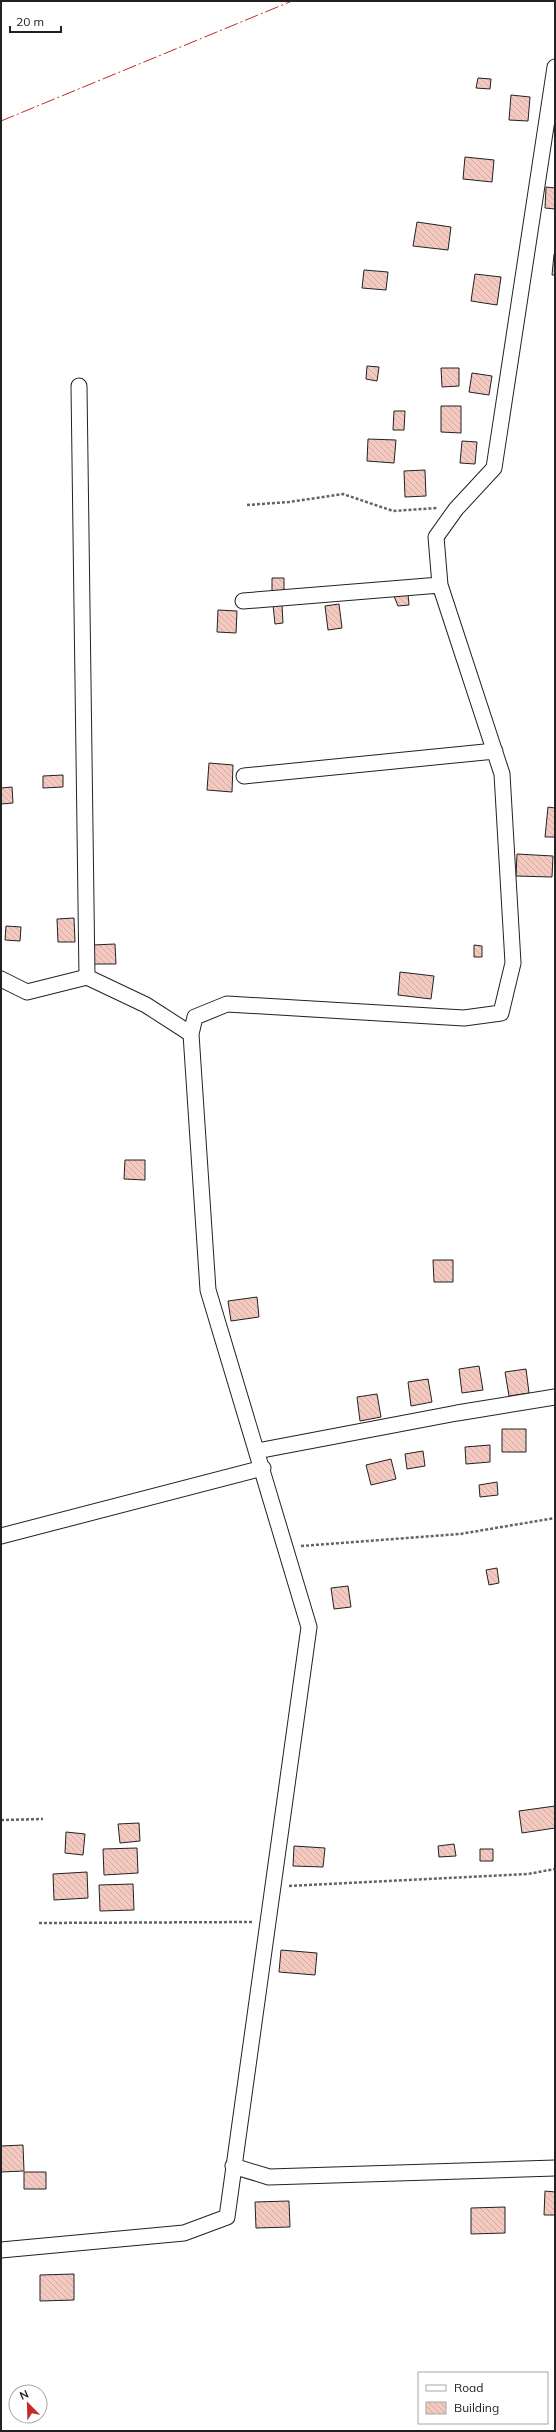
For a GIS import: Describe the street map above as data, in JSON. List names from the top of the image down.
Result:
{
  "legend": ["Road", "Building"],
  "scale_bar": "20 m",
  "north": "top left"
}
